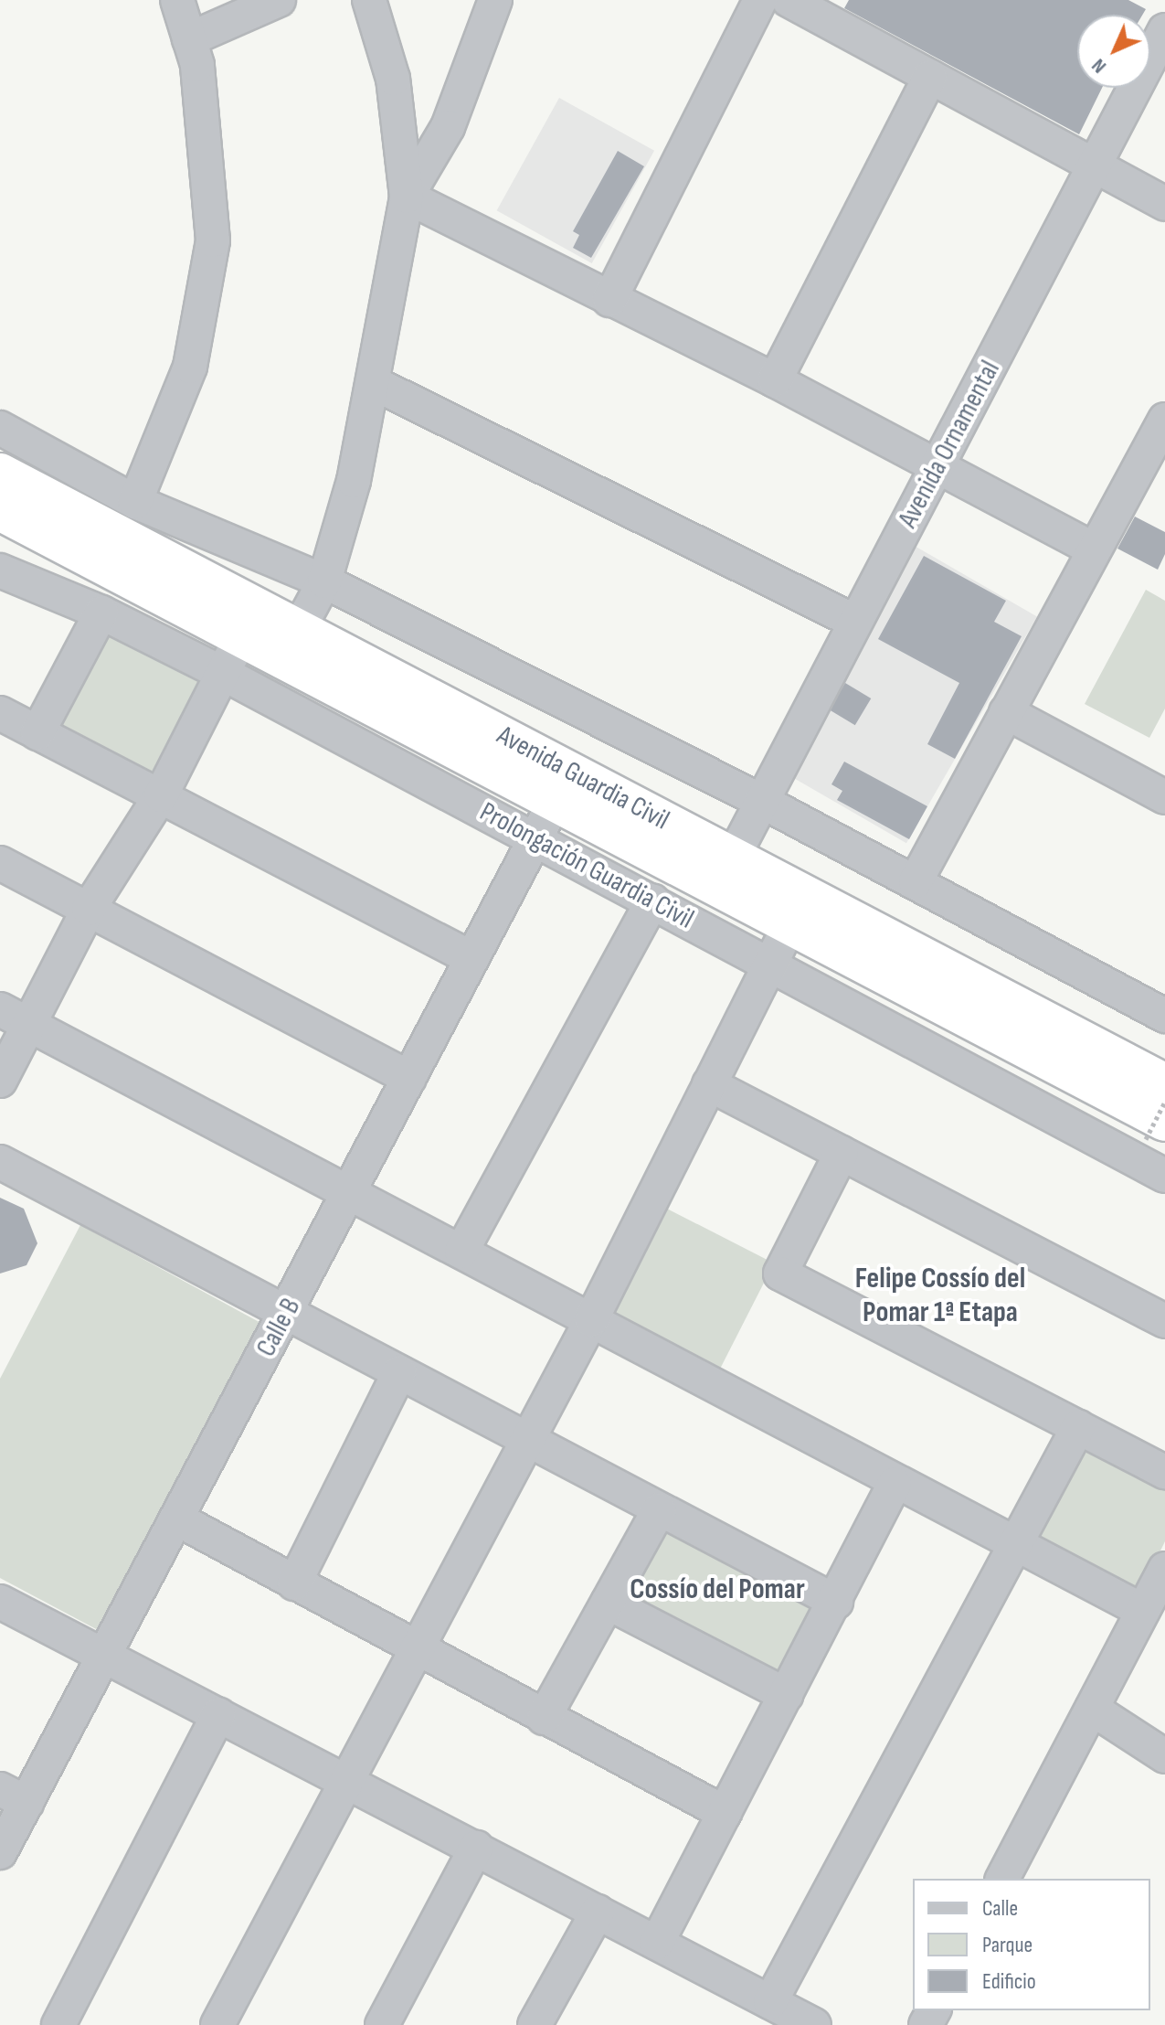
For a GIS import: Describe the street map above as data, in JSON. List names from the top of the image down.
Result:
{
  "streets": {
    "highway": ["Avenida Guardia Civil"],
    "street": ["Avenida Ornamental", "Prolongación Guardia Civil", "Calle B"]
  },
  "crossings": [
    ["Avenida Ornamental", "Avenida Guardia Civil"],
    ["Avenida Guardia Civil", "Calle B"],
    ["Prolongación Guardia Civil", "Calle B"]
  ],
  "districts": ["Felipe Cossío del Pomar 1ª Etapa", "Cossío del Pomar"],
  "legend": ["Calle", "Parque", "Edificio"],
  "north": "bottom left"
}
